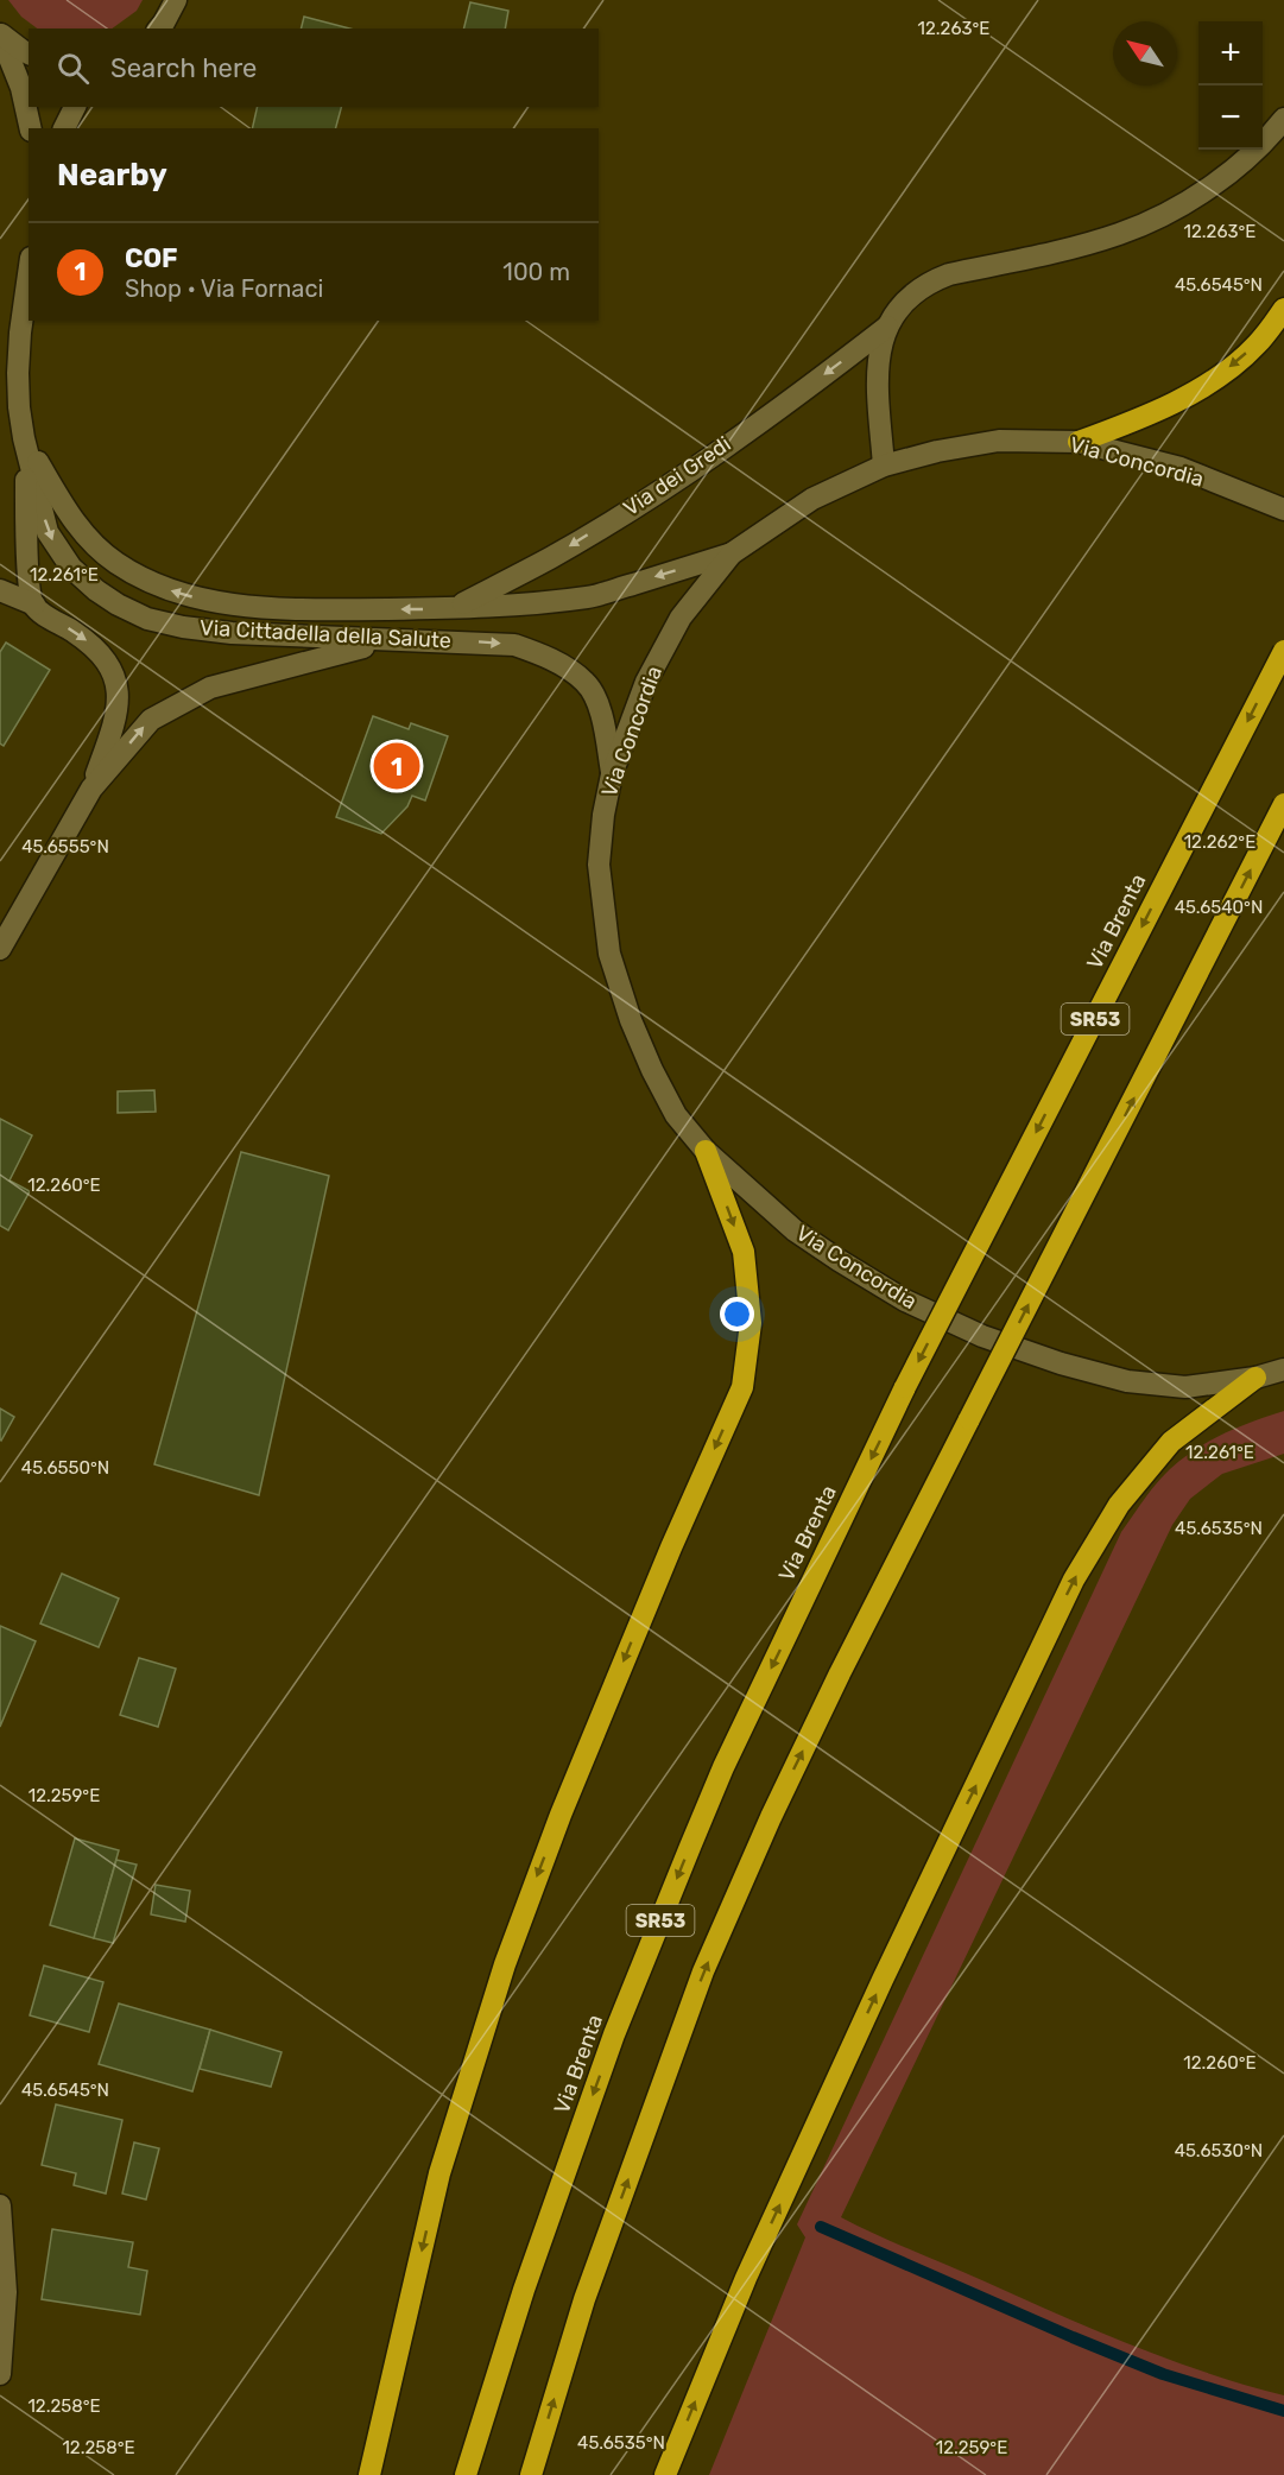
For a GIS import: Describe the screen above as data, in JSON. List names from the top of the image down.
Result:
{
  "streets": {
    "highway": ["Via Brenta", "SR53"],
    "street": ["Via Concordia", "Via dei Gredi", "Via Cittadella della Salute"]
  },
  "crossings": [
    ["Via Concordia", "Via dei Gredi"],
    ["Via Concordia", "Via Cittadella della Salute"],
    ["Via dei Gredi", "Via Cittadella della Salute"]
  ],
  "one_way": ["Via dei Gredi"],
  "north": "top left",
  "page": {
    "map_buttons": ["+", "−"],
    "search": "Search here",
    "heading": "Nearby",
    "list": [
      {
        "mark": "1",
        "name": "COF",
        "note": "Shop · Via Fornaci",
        "value": "100 m"
      }
    ],
    "pins": "1"
  },
  "coordinates": [
    "12.263°E",
    "45.6545°N",
    "12.261°E",
    "12.262°E",
    "45.6555°N",
    "45.6540°N",
    "12.260°E",
    "45.6550°N",
    "45.6535°N",
    "12.259°E",
    "45.6530°N",
    "12.258°E"
  ]
}
